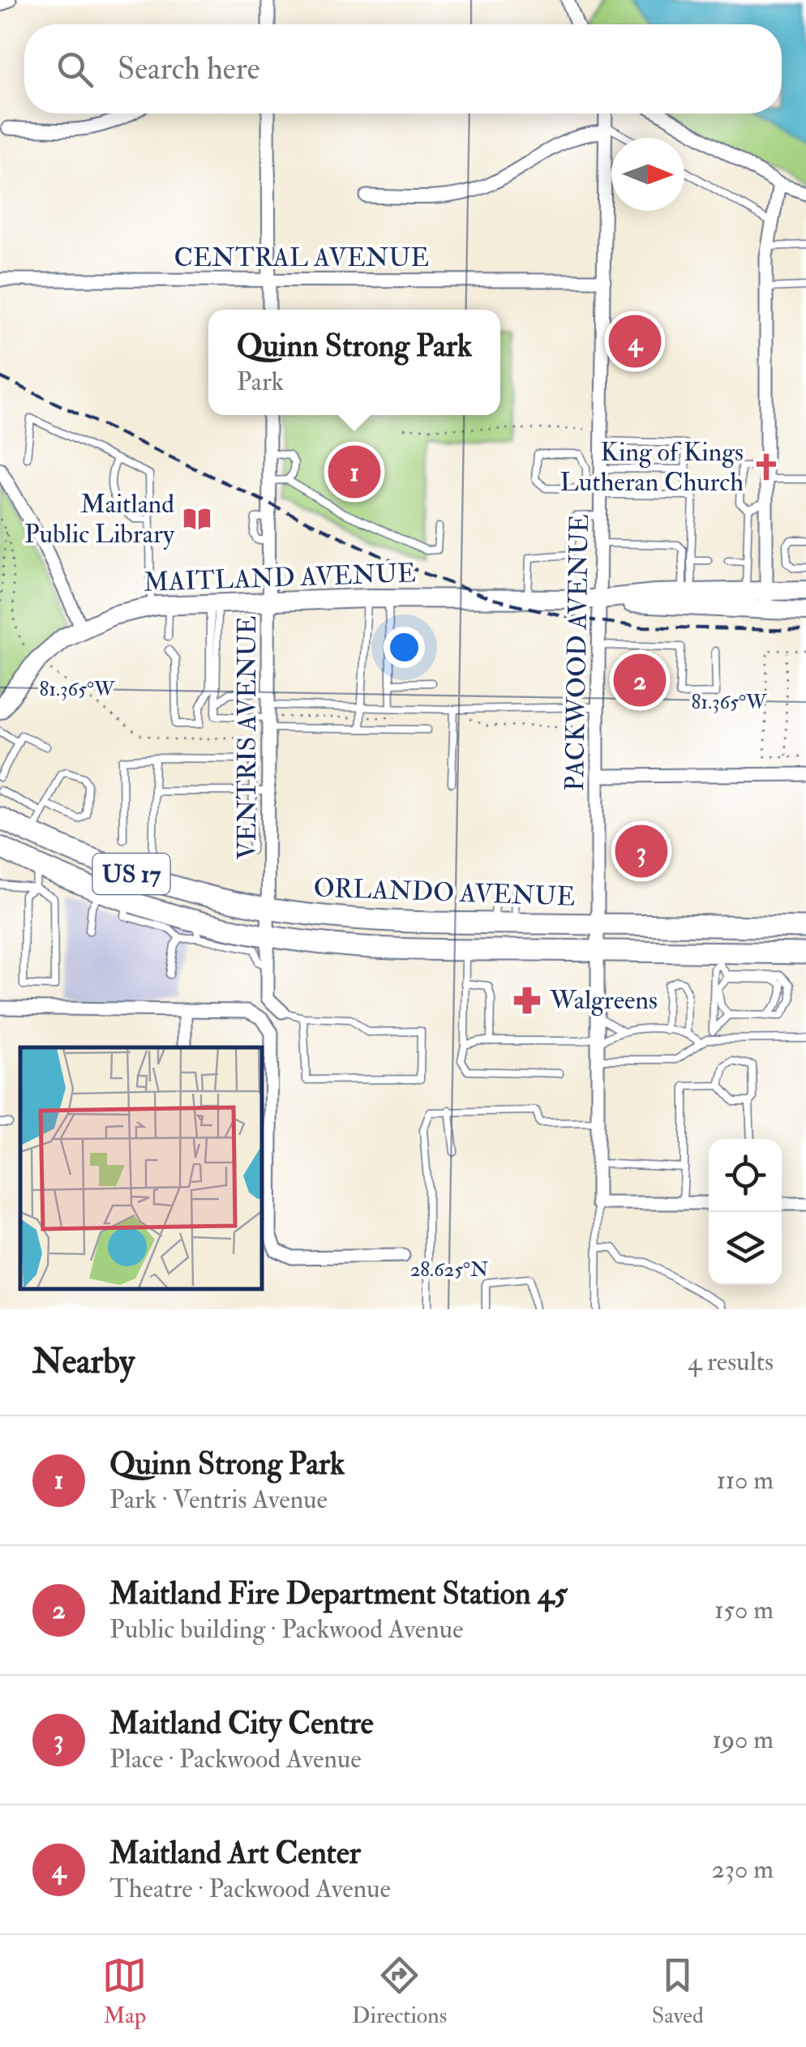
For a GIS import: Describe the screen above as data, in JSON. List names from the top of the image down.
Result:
{
  "streets": {
    "main road": ["MAITLAND AVENUE", "US 17", "ORLANDO AVENUE"],
    "street": ["CENTRAL AVENUE", "PACKWOOD AVENUE", "VENTRIS AVENUE"]
  },
  "crossings": [
    ["CENTRAL AVENUE", "PACKWOOD AVENUE"],
    ["MAITLAND AVENUE", "PACKWOOD AVENUE"],
    ["MAITLAND AVENUE", "VENTRIS AVENUE"],
    ["PACKWOOD AVENUE", "ORLANDO AVENUE"],
    ["VENTRIS AVENUE", "ORLANDO AVENUE"]
  ],
  "places": {
    "church": ["King of Kings Lutheran Church"],
    "library": ["Maitland Public Library"],
    "pharmacy": ["Walgreens"]
  },
  "north": "right",
  "page": {
    "search": "Search here",
    "popup": ["Quinn Strong Park", "Park"],
    "pins": [
      "4",
      "1",
      "2",
      "3"
    ],
    "heading": ["Nearby", "4 results"],
    "list": [
      {
        "mark": "1",
        "name": "Quinn Strong Park",
        "note": "Park · Ventris Avenue",
        "value": "110 m"
      },
      {
        "mark": "2",
        "name": "Maitland Fire Department Station 45",
        "note": "Public building · Packwood Avenue",
        "value": "150 m"
      },
      {
        "mark": "3",
        "name": "Maitland City Centre",
        "note": "Place · Packwood Avenue",
        "value": "190 m"
      },
      {
        "mark": "4",
        "name": "Maitland Art Center",
        "note": "Theatre · Packwood Avenue",
        "value": "230 m"
      }
    ],
    "nav": ["Map", "Directions", "Saved"]
  },
  "coordinates": ["81.365°W", "28.625°N"]
}
